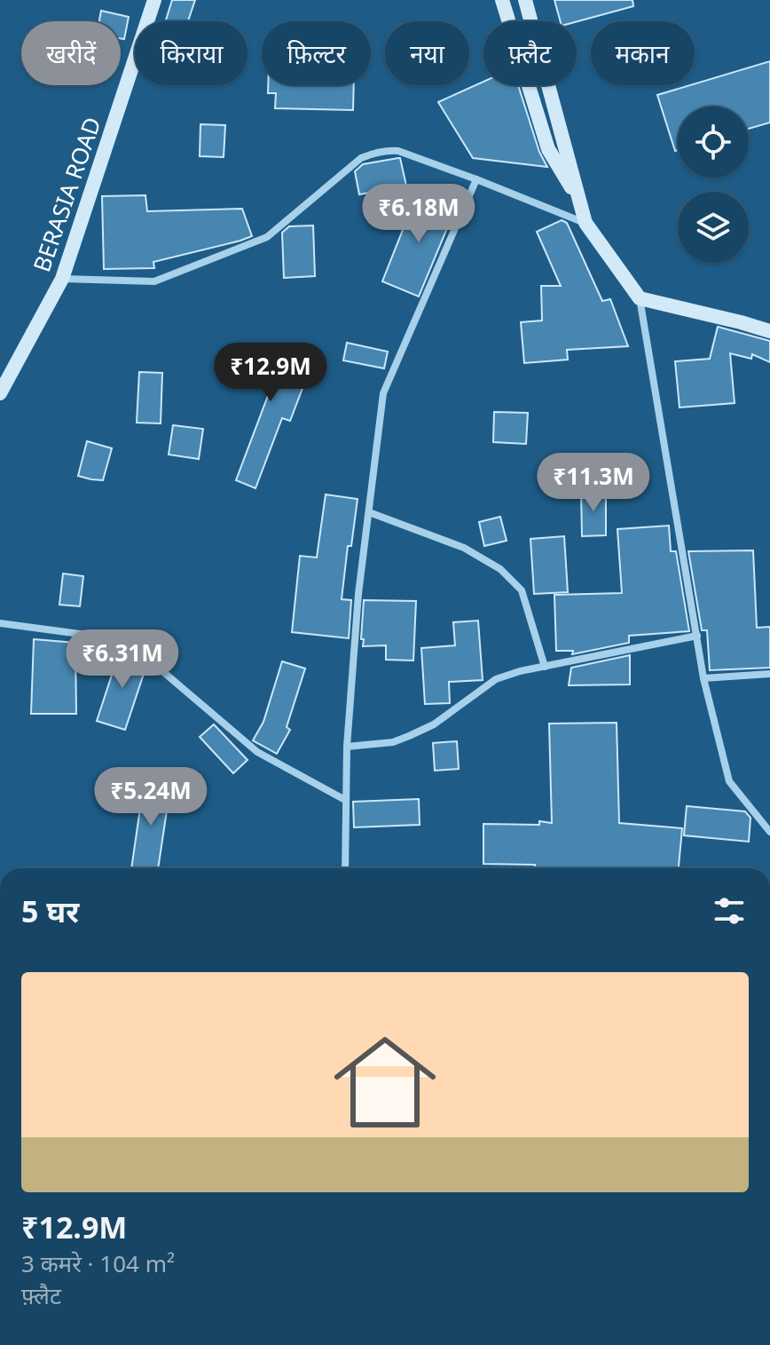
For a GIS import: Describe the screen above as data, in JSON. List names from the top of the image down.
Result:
{
  "streets": {
    "street": ["BERASIA ROAD"]
  },
  "page": {
    "chip": [
      "खरीदें",
      "किराया",
      "फ़िल्टर",
      "नया",
      "फ़्लैट",
      "मकान"
    ],
    "price": [
      "₹6.18M",
      "₹12.9M",
      "₹11.3M",
      "₹6.31M",
      "₹5.24M"
    ],
    "heading": "5 घर",
    "list": [
      {
        "name": "₹12.9M",
        "note": "3 कमरे · 104 m² · फ़्लैट"
      }
    ]
  }
}
